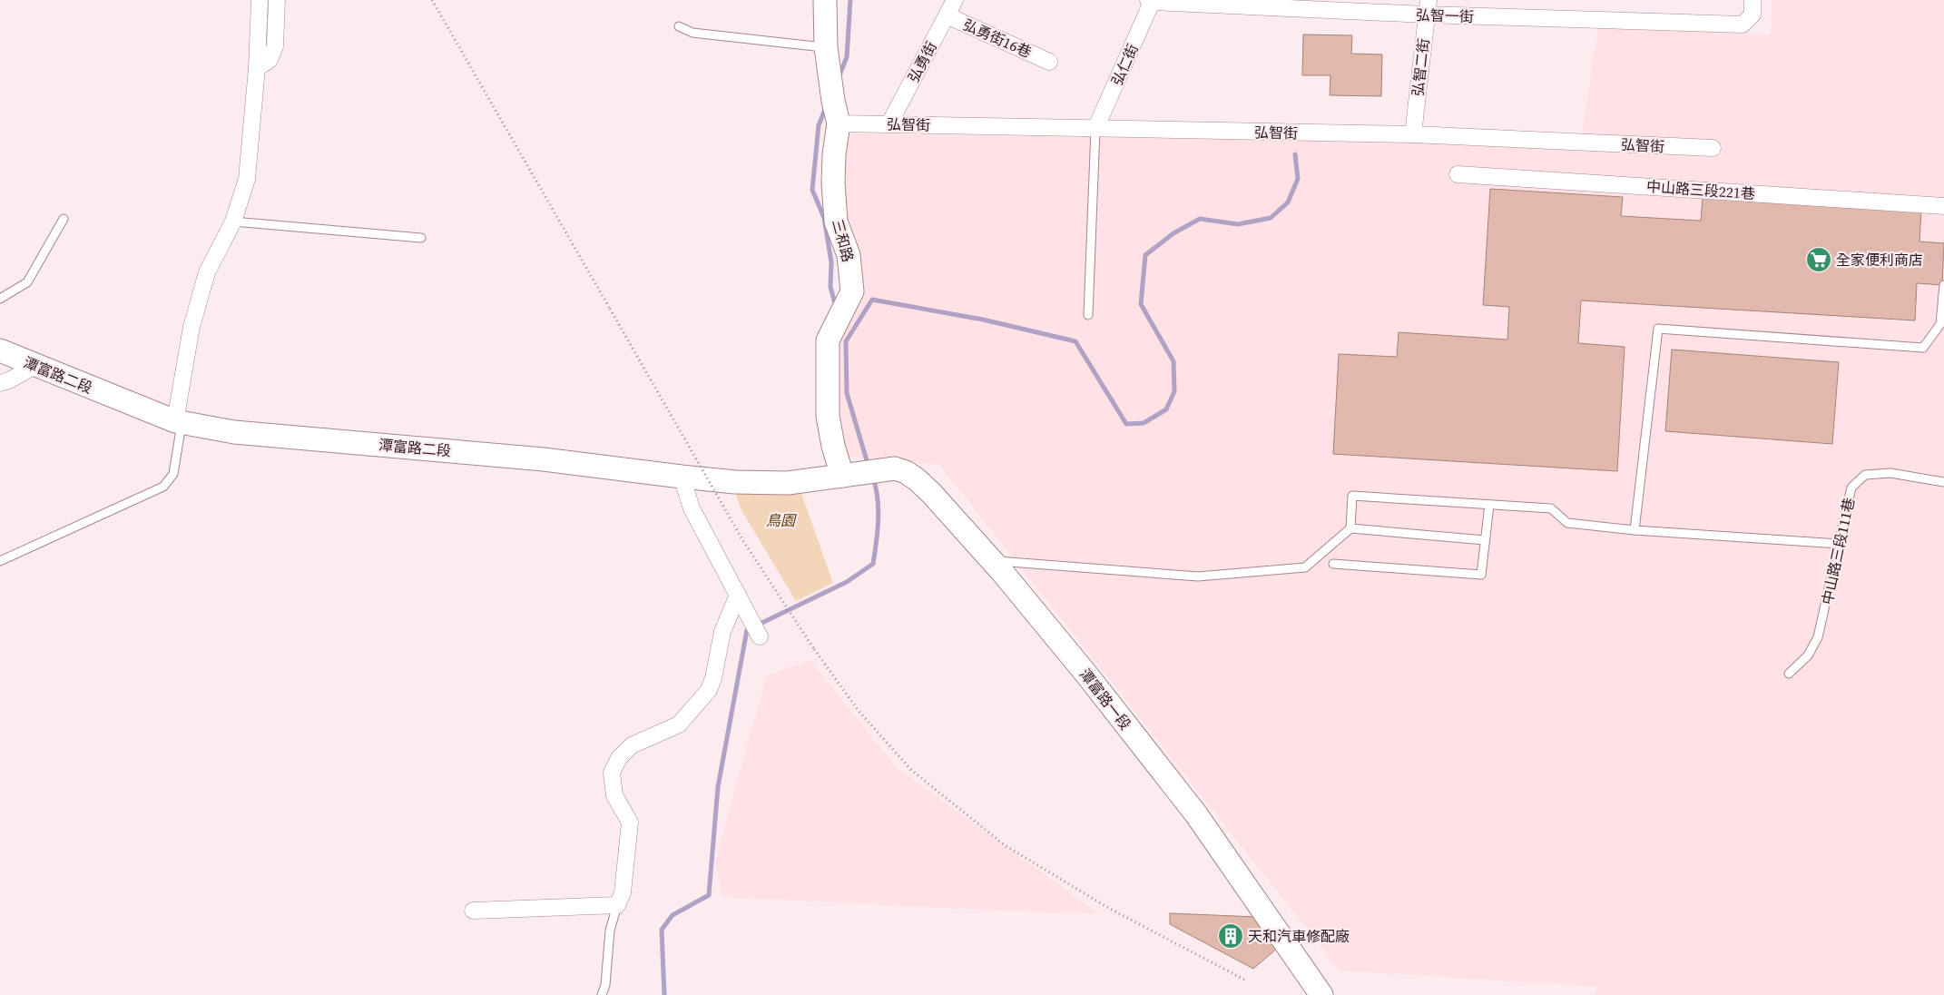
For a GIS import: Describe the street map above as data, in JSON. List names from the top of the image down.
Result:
{
  "streets": {
    "street": [
      "弘智一街",
      "弘勇街16巷",
      "弘勇街",
      "弘仁街",
      "弘智二街",
      "弘智街",
      "中山路三段221巷",
      "三和路",
      "潭富路二段",
      "潭富路一段"
    ],
    "lane": ["中山路三段111巷"]
  },
  "crossings": [
    ["弘智一街", "弘仁街"],
    ["弘智一街", "弘智二街"],
    ["弘勇街16巷", "弘勇街"],
    ["弘勇街", "弘智街"],
    ["弘仁街", "弘智街"],
    ["弘智二街", "弘智街"],
    ["弘智街", "三和路"],
    ["三和路", "潭富路二段"],
    ["三和路", "潭富路一段"],
    ["潭富路二段", "潭富路一段"]
  ],
  "parks": ["鳥園"],
  "places": {
    "supermarket": ["全家便利商店"],
    "building": ["天和汽車修配廠"]
  }
}
